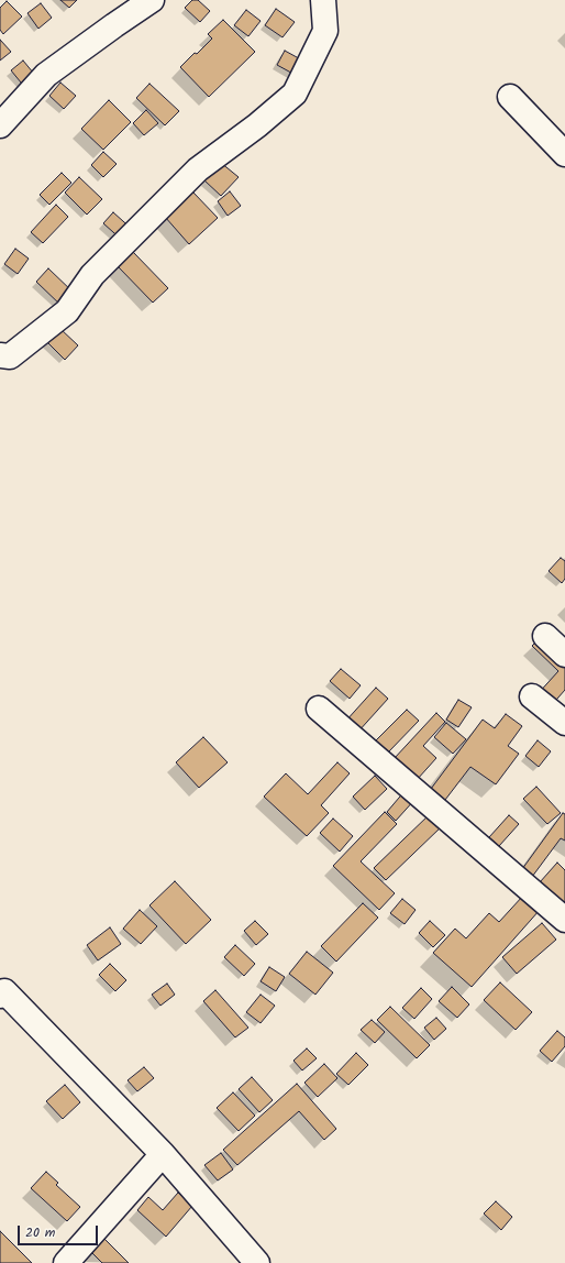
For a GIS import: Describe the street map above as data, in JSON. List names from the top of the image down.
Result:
{
  "scale_bar": "20 m"
}
